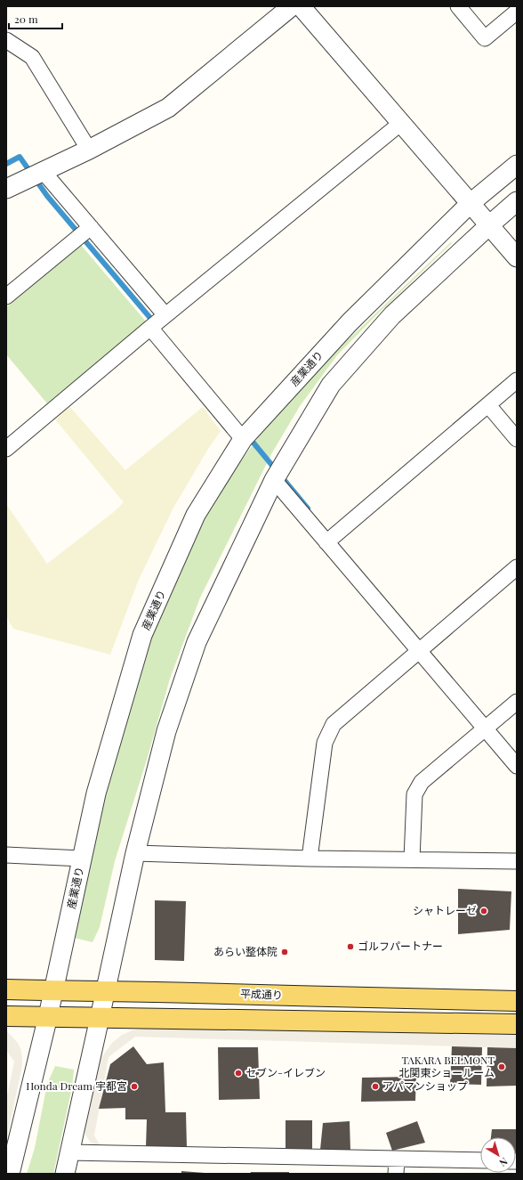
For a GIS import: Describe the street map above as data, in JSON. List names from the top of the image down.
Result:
{
  "streets": {
    "main road": ["平成通り"],
    "street": ["産業通り"]
  },
  "crossings": [
    ["産業通り", "平成通り"]
  ],
  "places": [
    "シャトレーゼ",
    "ゴルフパートナー",
    "あらい整体院",
    "TAKARA BELMONT 北関東ショールーム",
    "セブン-イレブン",
    "Honda Dream 宇都宮",
    "アパマンショップ"
  ],
  "scale_bar": "20 m",
  "north": "bottom right"
}
